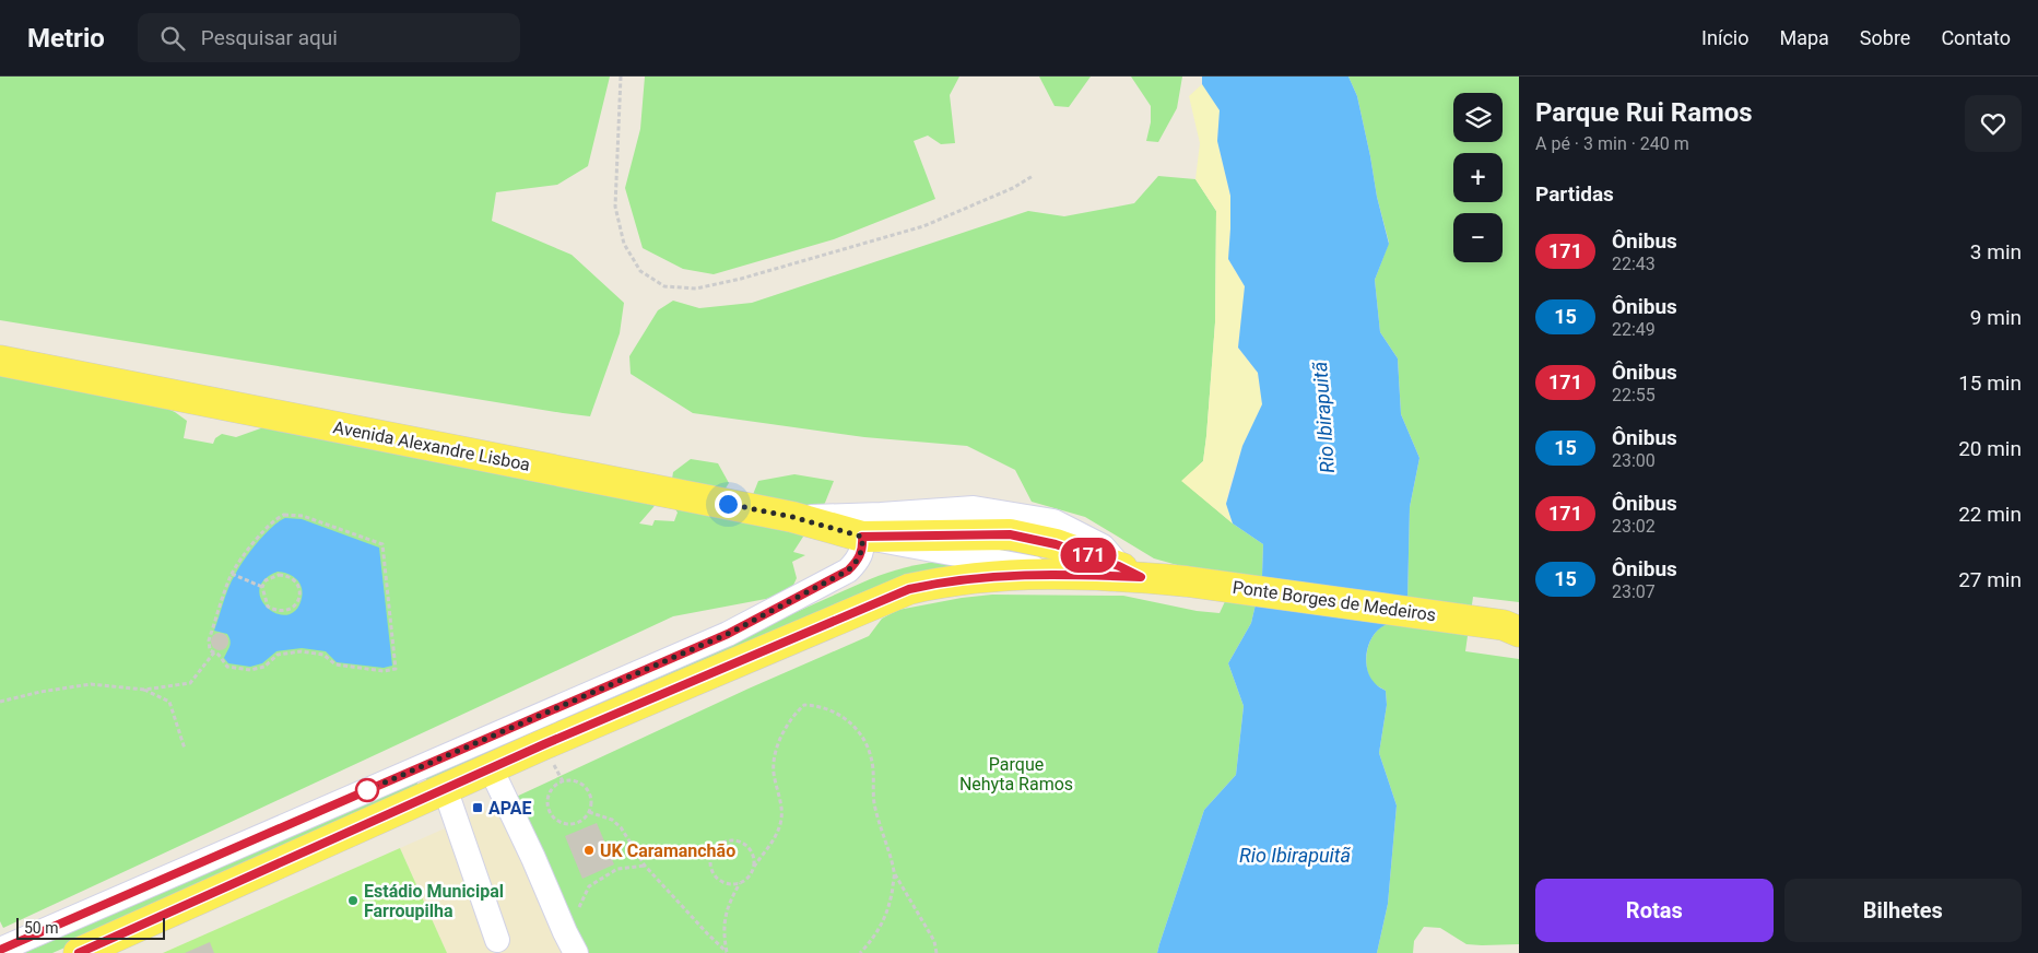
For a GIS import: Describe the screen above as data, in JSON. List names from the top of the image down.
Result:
{
  "streets": {
    "main road": ["Avenida Alexandre Lisboa", "Ponte Borges de Medeiros"]
  },
  "crossings": [
    ["Avenida Alexandre Lisboa", "Ponte Borges de Medeiros"]
  ],
  "water": ["Rio Ibirapuitã"],
  "parks": ["Parque Nehyta Ramos"],
  "places": {
    "transit": ["APAE"],
    "other": ["UK Caramanchão", "Estádio Municipal Farroupilha"]
  },
  "lines": ["bus line 171"],
  "scale_bar": "50 m",
  "page": {
    "header": "Metrio",
    "search": "Pesquisar aqui",
    "nav": [
      "Início",
      "Mapa",
      "Sobre",
      "Contato"
    ],
    "on_map": "171",
    "heading": [
      ["Parque Rui Ramos", "A pé · 3 min · 240 m"],
      "Partidas"
    ],
    "map_buttons": ["+", "−"],
    "list": [
      {
        "mark": "171",
        "name": "Ônibus",
        "note": "22:43",
        "value": "3 min"
      },
      {
        "mark": "15",
        "name": "Ônibus",
        "note": "22:49",
        "value": "9 min"
      },
      {
        "mark": "171",
        "name": "Ônibus",
        "note": "22:55",
        "value": "15 min"
      },
      {
        "mark": "15",
        "name": "Ônibus",
        "note": "23:00",
        "value": "20 min"
      },
      {
        "mark": "171",
        "name": "Ônibus",
        "note": "23:02",
        "value": "22 min"
      },
      {
        "mark": "15",
        "name": "Ônibus",
        "note": "23:07",
        "value": "27 min"
      }
    ],
    "buttons": ["Rotas", "Bilhetes"],
    "scale": "50 m"
  }
}
